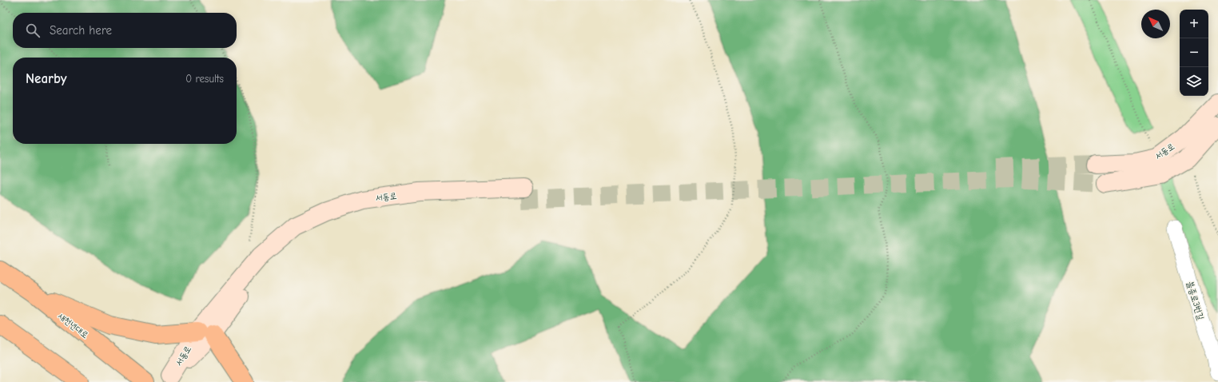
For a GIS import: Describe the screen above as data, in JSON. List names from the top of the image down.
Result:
{
  "streets": {
    "main road": ["서동로", "새천년대로"],
    "street": ["불종로3번길"]
  },
  "north": "top left",
  "page": {
    "map_buttons": ["+", "−"],
    "search": "Search here",
    "heading": ["Nearby", "0 results"]
  }
}
